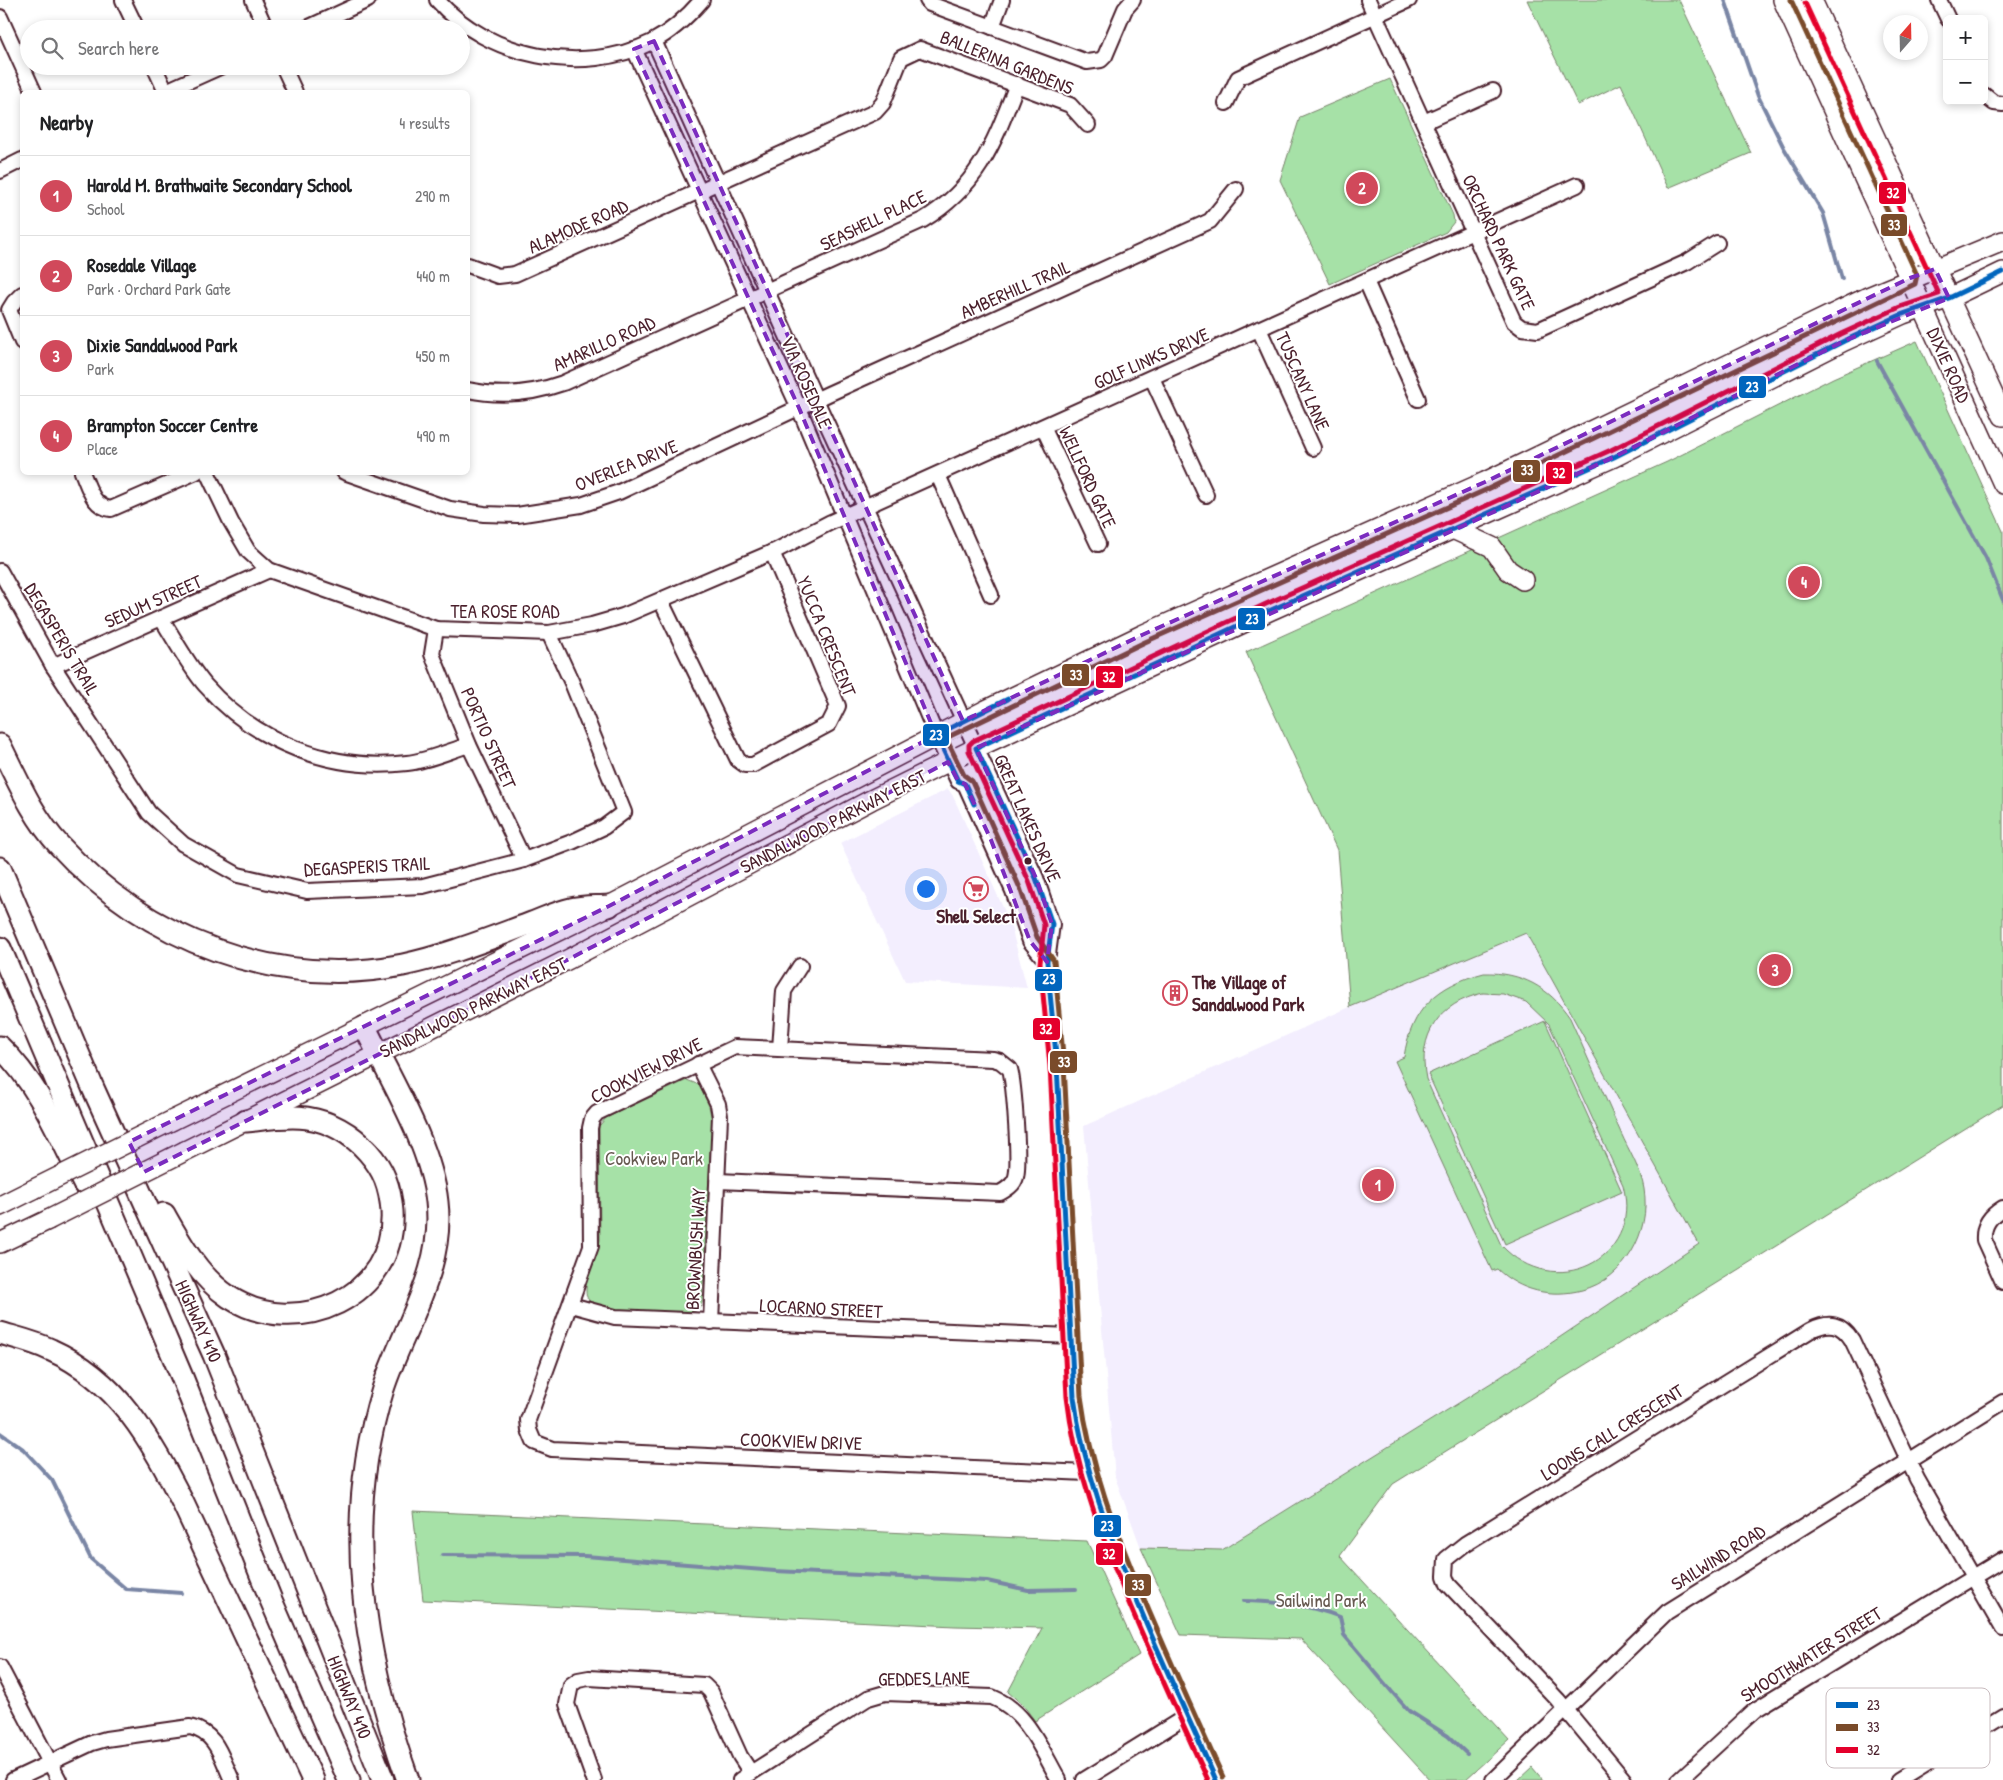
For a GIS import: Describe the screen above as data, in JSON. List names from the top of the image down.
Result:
{
  "streets": {
    "highway": ["HIGHWAY 410"],
    "main road": ["DIXIE ROAD", "SANDALWOOD PARKWAY EAST"],
    "street": [
      "BALLERINA GARDENS",
      "SEASHELL PLACE",
      "ALAMODE ROAD",
      "ORCHARD PARK GATE",
      "AMBERHILL TRAIL",
      "AMARILLO ROAD",
      "GOLF LINKS DRIVE",
      "TUSCANY LANE",
      "VIA ROSEDALE",
      "OVERLEA DRIVE",
      "WELLFORD GATE",
      "SEDUM STREET",
      "TEA ROSE ROAD",
      "YUCCA CRESCENT",
      "DEGASPERIS TRAIL",
      "PORTIO STREET",
      "GREAT LAKES DRIVE",
      "COOKVIEW DRIVE",
      "BROWNBUSH WAY",
      "LOCARNO STREET",
      "LOONS CALL CRESCENT",
      "SAILWIND ROAD",
      "SMOOTHWATER STREET",
      "GEDDES LANE"
    ]
  },
  "crossings": [
    ["BALLERINA GARDENS", "SEASHELL PLACE"],
    ["BALLERINA GARDENS", "ALAMODE ROAD"],
    ["BALLERINA GARDENS", "VIA ROSEDALE"],
    ["SEASHELL PLACE", "AMARILLO ROAD"],
    ["SEASHELL PLACE", "VIA ROSEDALE"],
    ["ALAMODE ROAD", "VIA ROSEDALE"],
    ["ORCHARD PARK GATE", "GOLF LINKS DRIVE"],
    ["AMBERHILL TRAIL", "VIA ROSEDALE"],
    ["AMBERHILL TRAIL", "OVERLEA DRIVE"],
    ["AMARILLO ROAD", "VIA ROSEDALE"],
    ["GOLF LINKS DRIVE", "TUSCANY LANE"],
    ["GOLF LINKS DRIVE", "VIA ROSEDALE"],
    ["GOLF LINKS DRIVE", "WELLFORD GATE"],
    ["GOLF LINKS DRIVE", "TEA ROSE ROAD"],
    ["DIXIE ROAD", "SANDALWOOD PARKWAY EAST"],
    ["VIA ROSEDALE", "OVERLEA DRIVE"],
    ["VIA ROSEDALE", "TEA ROSE ROAD"],
    ["VIA ROSEDALE", "GREAT LAKES DRIVE"],
    ["VIA ROSEDALE", "SANDALWOOD PARKWAY EAST"],
    ["SEDUM STREET", "TEA ROSE ROAD"],
    ["SEDUM STREET", "DEGASPERIS TRAIL"],
    ["TEA ROSE ROAD", "YUCCA CRESCENT"],
    ["TEA ROSE ROAD", "DEGASPERIS TRAIL"],
    ["TEA ROSE ROAD", "PORTIO STREET"],
    ["DEGASPERIS TRAIL", "PORTIO STREET"],
    ["GREAT LAKES DRIVE", "SANDALWOOD PARKWAY EAST"],
    ["GREAT LAKES DRIVE", "COOKVIEW DRIVE"],
    ["GREAT LAKES DRIVE", "LOCARNO STREET"],
    ["COOKVIEW DRIVE", "BROWNBUSH WAY"],
    ["COOKVIEW DRIVE", "LOCARNO STREET"],
    ["BROWNBUSH WAY", "LOCARNO STREET"],
    ["LOONS CALL CRESCENT", "SAILWIND ROAD"],
    ["LOONS CALL CRESCENT", "SMOOTHWATER STREET"]
  ],
  "parks": ["Cookview Park", "Sailwind Park"],
  "places": {
    "supermarket": ["Shell Select"],
    "building": ["The Village of Sandalwood Park"]
  },
  "lines": ["transit line 33", "transit line 32", "transit line 23"],
  "legend": ["23", "33", "32"],
  "north": "top",
  "page": {
    "map_buttons": ["+", "−"],
    "search": "Search here",
    "heading": ["Nearby", "4 results"],
    "list": [
      {
        "mark": "1",
        "name": "Harold M. Brathwaite Secondary School",
        "note": "School",
        "value": "290 m"
      },
      {
        "mark": "2",
        "name": "Rosedale Village",
        "note": "Park · Orchard Park Gate",
        "value": "440 m"
      },
      {
        "mark": "3",
        "name": "Dixie Sandalwood Park",
        "note": "Park",
        "value": "450 m"
      },
      {
        "mark": "4",
        "name": "Brampton Soccer Centre",
        "note": "Place",
        "value": "490 m"
      }
    ],
    "pins": [
      "2",
      "4",
      "3",
      "1"
    ]
  }
}
